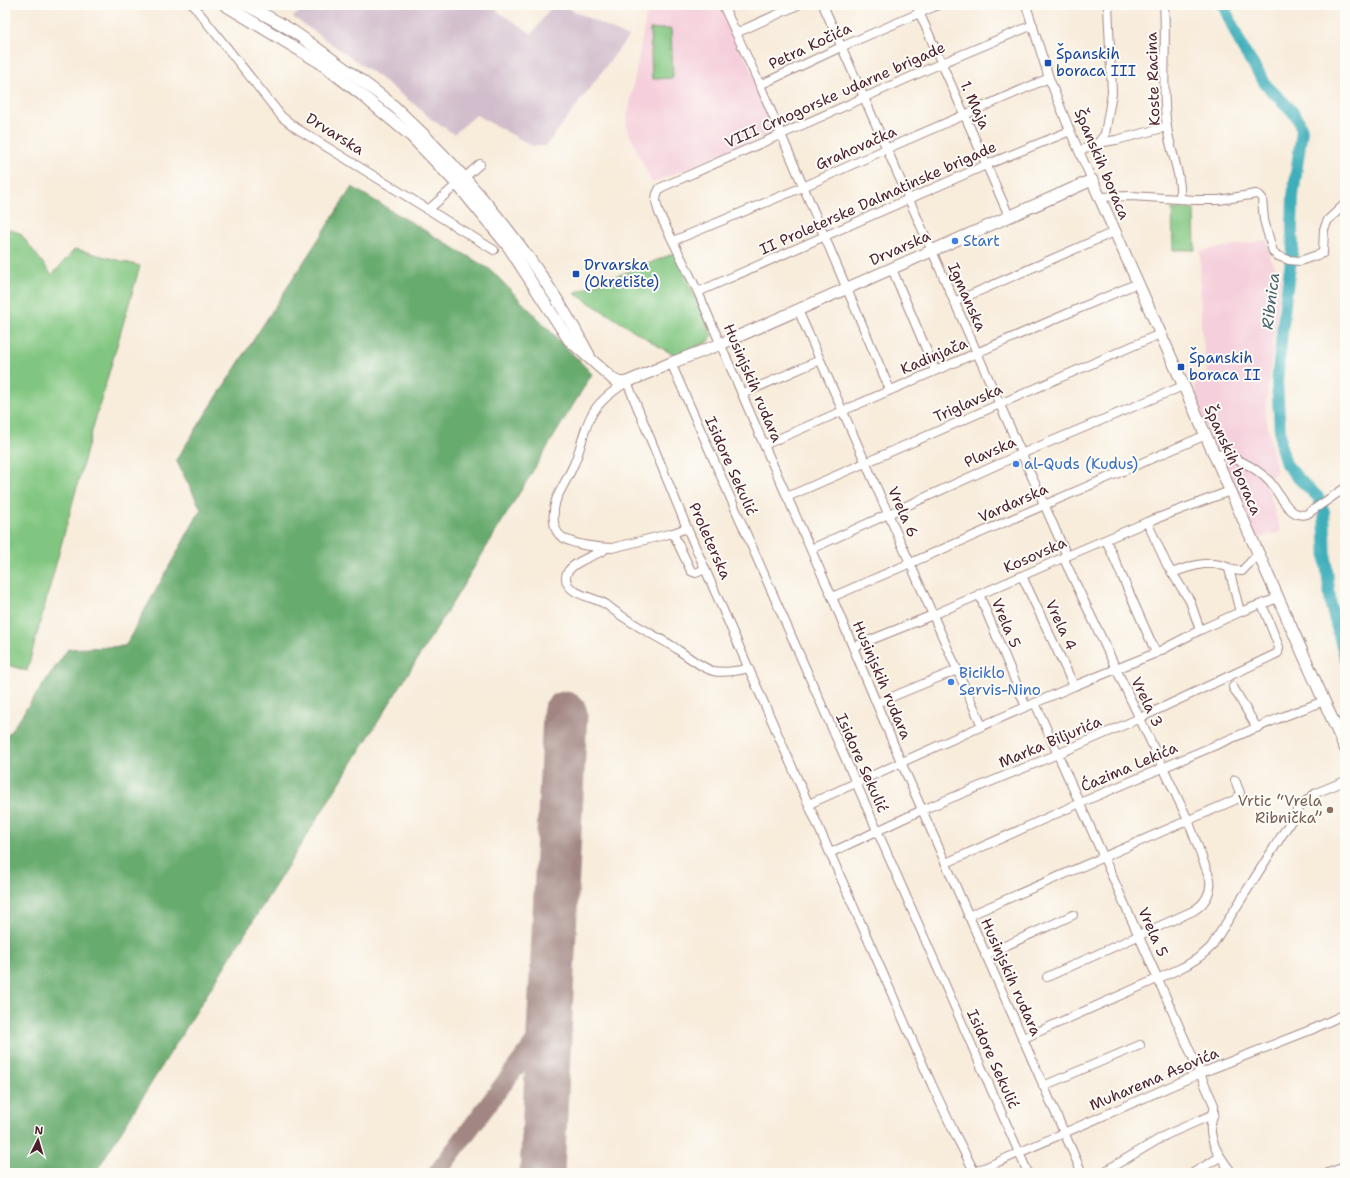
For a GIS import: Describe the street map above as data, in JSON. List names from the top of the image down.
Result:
{
  "streets": {
    "main road": ["Drvarska", "Španskih boraca"],
    "street": [
      "Petra Kočića",
      "Koste Racina",
      "VIII Crnogorske udarne brigade",
      "1. Maja",
      "Grahovačka",
      "II Proleterske Dalmatinske brigade",
      "Igmanska",
      "Kadinjača",
      "Husinjskih rudara",
      "Triglavska",
      "Plavska",
      "Isidore Sekulić",
      "Vardarska",
      "Vrela 6",
      "Proleterska",
      "Kosovska",
      "Vrela 5",
      "Vrela 4",
      "Vrela 3",
      "Marka Biljurića",
      "Ćazima Lekića",
      "Muharema Asovića"
    ]
  },
  "crossings": [
    ["Petra Kočića", "1. Maja"],
    ["Petra Kočića", "Igmanska"],
    ["VIII Crnogorske udarne brigade", "1. Maja"],
    ["VIII Crnogorske udarne brigade", "Španskih boraca"],
    ["VIII Crnogorske udarne brigade", "Igmanska"],
    ["VIII Crnogorske udarne brigade", "Husinjskih rudara"],
    ["1. Maja", "Drvarska"],
    ["1. Maja", "Grahovačka"],
    ["1. Maja", "II Proleterske Dalmatinske brigade"],
    ["Drvarska", "Španskih boraca"],
    ["Drvarska", "Igmanska"],
    ["Drvarska", "Husinjskih rudara"],
    ["Drvarska", "Vrela 6"],
    ["Grahovačka", "Španskih boraca"],
    ["Grahovačka", "Igmanska"],
    ["Grahovačka", "Husinjskih rudara"],
    ["Španskih boraca", "II Proleterske Dalmatinske brigade"],
    ["Španskih boraca", "Kadinjača"],
    ["Španskih boraca", "Triglavska"],
    ["Španskih boraca", "Plavska"],
    ["Španskih boraca", "Vardarska"],
    ["Španskih boraca", "Kosovska"],
    ["Španskih boraca", "Ćazima Lekića"],
    ["II Proleterske Dalmatinske brigade", "Igmanska"],
    ["II Proleterske Dalmatinske brigade", "Husinjskih rudara"],
    ["Igmanska", "Kadinjača"],
    ["Igmanska", "Triglavska"],
    ["Igmanska", "Plavska"],
    ["Igmanska", "Vardarska"],
    ["Igmanska", "Kosovska"],
    ["Igmanska", "Vrela 3"],
    ["Kadinjača", "Husinjskih rudara"],
    ["Kadinjača", "Vrela 6"],
    ["Husinjskih rudara", "Triglavska"],
    ["Husinjskih rudara", "Plavska"],
    ["Husinjskih rudara", "Vardarska"],
    ["Husinjskih rudara", "Kosovska"],
    ["Husinjskih rudara", "Marka Biljurića"],
    ["Husinjskih rudara", "Ćazima Lekića"],
    ["Husinjskih rudara", "Muharema Asovića"],
    ["Triglavska", "Vrela 6"],
    ["Plavska", "Vrela 6"],
    ["Isidore Sekulić", "Marka Biljurića"],
    ["Isidore Sekulić", "Muharema Asovića"],
    ["Vardarska", "Vrela 6"],
    ["Vrela 6", "Kosovska"],
    ["Proleterska", "Marka Biljurića"],
    ["Proleterska", "Muharema Asovića"],
    ["Kosovska", "Vrela 5"],
    ["Kosovska", "Vrela 4"],
    ["Kosovska", "Vrela 3"],
    ["Vrela 5", "Vrela 3"],
    ["Vrela 5", "Marka Biljurića"],
    ["Vrela 5", "Ćazima Lekića"],
    ["Vrela 5", "Muharema Asovića"],
    ["Vrela 3", "Marka Biljurića"],
    ["Vrela 3", "Ćazima Lekića"]
  ],
  "water": ["Ribnica"],
  "places": {
    "transit": ["Španskih boraca III", "Drvarska (Okretište)", "Španskih boraca II"],
    "other": [
      "Start",
      "al-Quds (Kudus)",
      "Biciklo Servis-Nino",
      "Vrtic “Vrela Ribnička”"
    ]
  },
  "north": "top"
}
